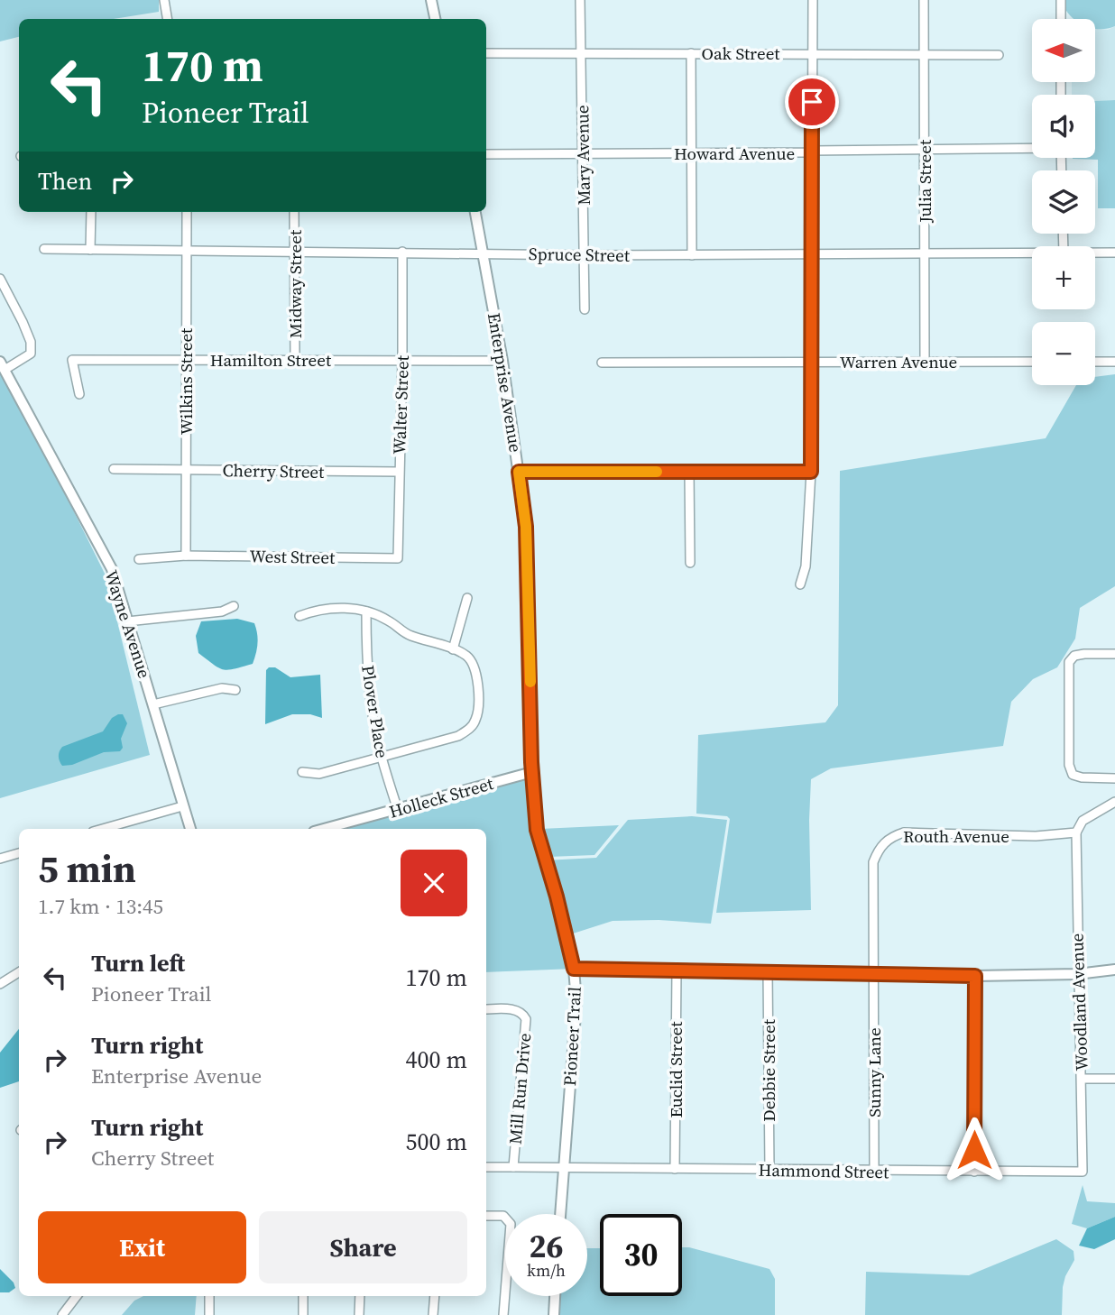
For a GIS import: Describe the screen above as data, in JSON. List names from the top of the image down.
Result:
{
  "streets": {
    "street": [
      "Oak Street",
      "Howard Avenue",
      "Mary Avenue",
      "Julia Street",
      "Spruce Street",
      "Midway Street",
      "Hamilton Street",
      "Warren Avenue",
      "Wilkins Street",
      "Enterprise Avenue",
      "Walter Street",
      "Cherry Street",
      "West Street",
      "Wayne Avenue",
      "Plover Place",
      "Holleck Street",
      "Routh Avenue",
      "Woodland Avenue",
      "Pioneer Trail",
      "Euclid Street",
      "Debbie Street",
      "Sunny Lane",
      "Mill Run Drive",
      "Hammond Street"
    ]
  },
  "crossings": [
    ["Oak Street", "Mary Avenue"],
    ["Oak Street", "Julia Street"],
    ["Howard Avenue", "Mary Avenue"],
    ["Howard Avenue", "Julia Street"],
    ["Mary Avenue", "Spruce Street"],
    ["Julia Street", "Spruce Street"],
    ["Julia Street", "Warren Avenue"],
    ["Spruce Street", "Midway Street"],
    ["Spruce Street", "Wilkins Street"],
    ["Spruce Street", "Enterprise Avenue"],
    ["Spruce Street", "Walter Street"],
    ["Midway Street", "Hamilton Street"],
    ["Hamilton Street", "Wilkins Street"],
    ["Hamilton Street", "Enterprise Avenue"],
    ["Hamilton Street", "Walter Street"],
    ["Wilkins Street", "Cherry Street"],
    ["Wilkins Street", "West Street"],
    ["Enterprise Avenue", "Holleck Street"],
    ["Enterprise Avenue", "Pioneer Trail"],
    ["Walter Street", "Cherry Street"],
    ["Walter Street", "West Street"],
    ["Plover Place", "Holleck Street"],
    ["Routh Avenue", "Woodland Avenue"],
    ["Routh Avenue", "Pioneer Trail"],
    ["Routh Avenue", "Sunny Lane"],
    ["Woodland Avenue", "Pioneer Trail"],
    ["Woodland Avenue", "Hammond Street"],
    ["Pioneer Trail", "Euclid Street"],
    ["Pioneer Trail", "Debbie Street"],
    ["Pioneer Trail", "Sunny Lane"],
    ["Pioneer Trail", "Mill Run Drive"],
    ["Pioneer Trail", "Hammond Street"],
    ["Euclid Street", "Hammond Street"],
    ["Debbie Street", "Hammond Street"],
    ["Sunny Lane", "Hammond Street"],
    ["Mill Run Drive", "Hammond Street"]
  ],
  "north": "left",
  "page": {
    "map_buttons": ["+", "−"],
    "turn": ["170 m", "Pioneer Trail"],
    "then": "Then",
    "heading": ["5 min", "1.7 km · 13:45"],
    "list": [
      {
        "name": "Turn left",
        "note": "Pioneer Trail",
        "value": "170 m"
      },
      {
        "name": "Turn right",
        "note": "Enterprise Avenue",
        "value": "400 m"
      },
      {
        "name": "Turn right",
        "note": "Cherry Street",
        "value": "500 m"
      }
    ],
    "buttons": ["Exit", "Share"],
    "speed": "26 km/h",
    "limit": "30"
  }
}
